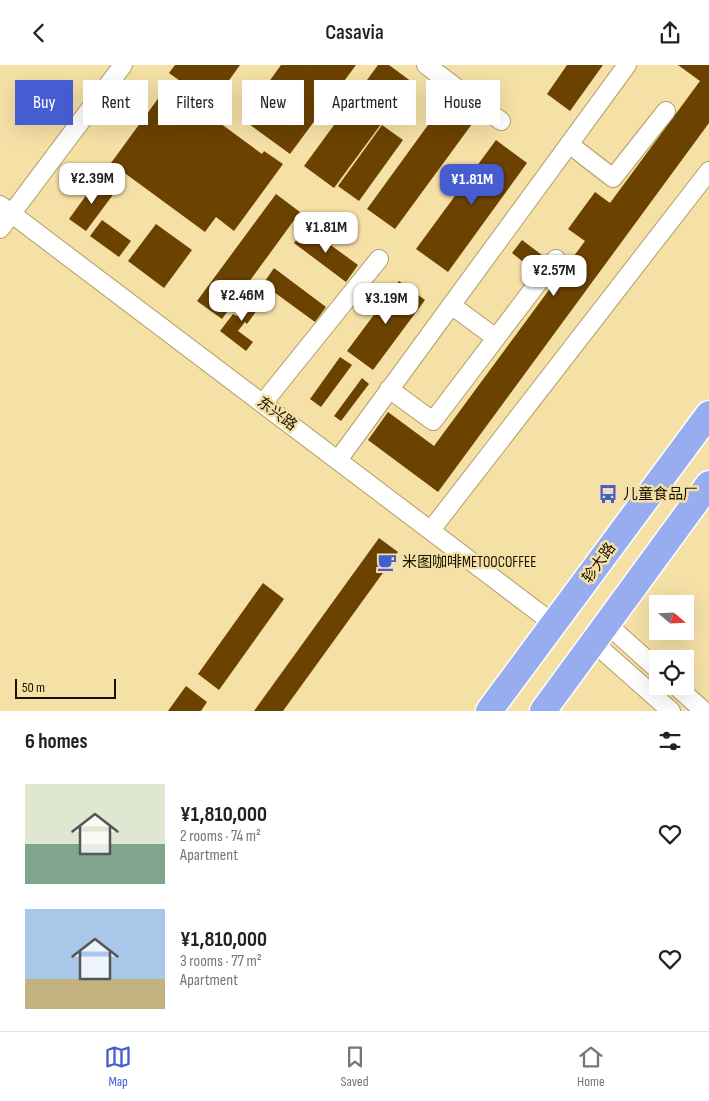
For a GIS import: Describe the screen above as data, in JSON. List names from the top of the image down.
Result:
{
  "streets": {
    "highway": ["轸大路"],
    "street": ["东兴路"]
  },
  "crossings": [
    ["东兴路", "轸大路"]
  ],
  "places": {
    "bus stop": ["儿童食品厂"],
    "cafe": ["米图咖啡METOOCOFFEE"]
  },
  "scale_bar": "50 m",
  "north": "right",
  "page": {
    "header": "Casavia",
    "chip": [
      "Buy",
      "Rent",
      "Filters",
      "New",
      "Apartment",
      "House"
    ],
    "price": [
      "¥2.39M",
      "¥1.81M",
      "¥1.81M",
      "¥2.57M",
      "¥2.46M",
      "¥3.19M"
    ],
    "scale": "50 m",
    "heading": "6 homes",
    "list": [
      {
        "name": "¥1,810,000",
        "note": "2 rooms · 74 m² · Apartment"
      },
      {
        "name": "¥1,810,000",
        "note": "3 rooms · 77 m² · Apartment"
      }
    ],
    "tabs": ["Map", "Saved", "Home"]
  }
}
